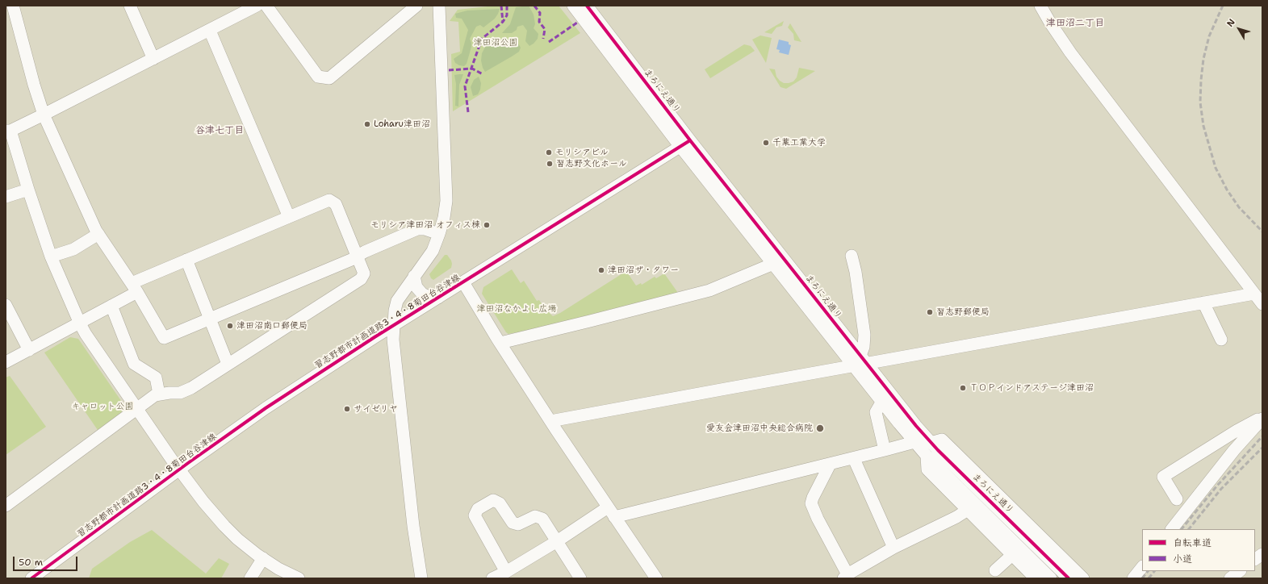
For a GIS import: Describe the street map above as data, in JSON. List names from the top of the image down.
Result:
{
  "streets": {
    "street": ["まろにえ通り", "習志野都市計画道路3・4・8菊田台谷津線"]
  },
  "crossings": [
    ["まろにえ通り", "習志野都市計画道路3・4・8菊田台谷津線"]
  ],
  "districts": ["津田沼二丁目", "谷津七丁目"],
  "parks": ["津田沼公園", "津田沼なかよし広場", "キャロット公園"],
  "places": [
    "Loharu津田沼",
    "千葉工業大学",
    "モリシアビル",
    "習志野文化ホール",
    "モリシア津田沼 オフィス棟",
    "津田沼ザ・タワー",
    "習志野郵便局",
    "津田沼南口郵便局",
    "ＴＯＰインドアステージ津田沼",
    "サイゼリヤ",
    "愛友会津田沼中央総合病院"
  ],
  "legend": ["自転車道", "小道"],
  "scale_bar": "50 m",
  "north": "top left"
}
